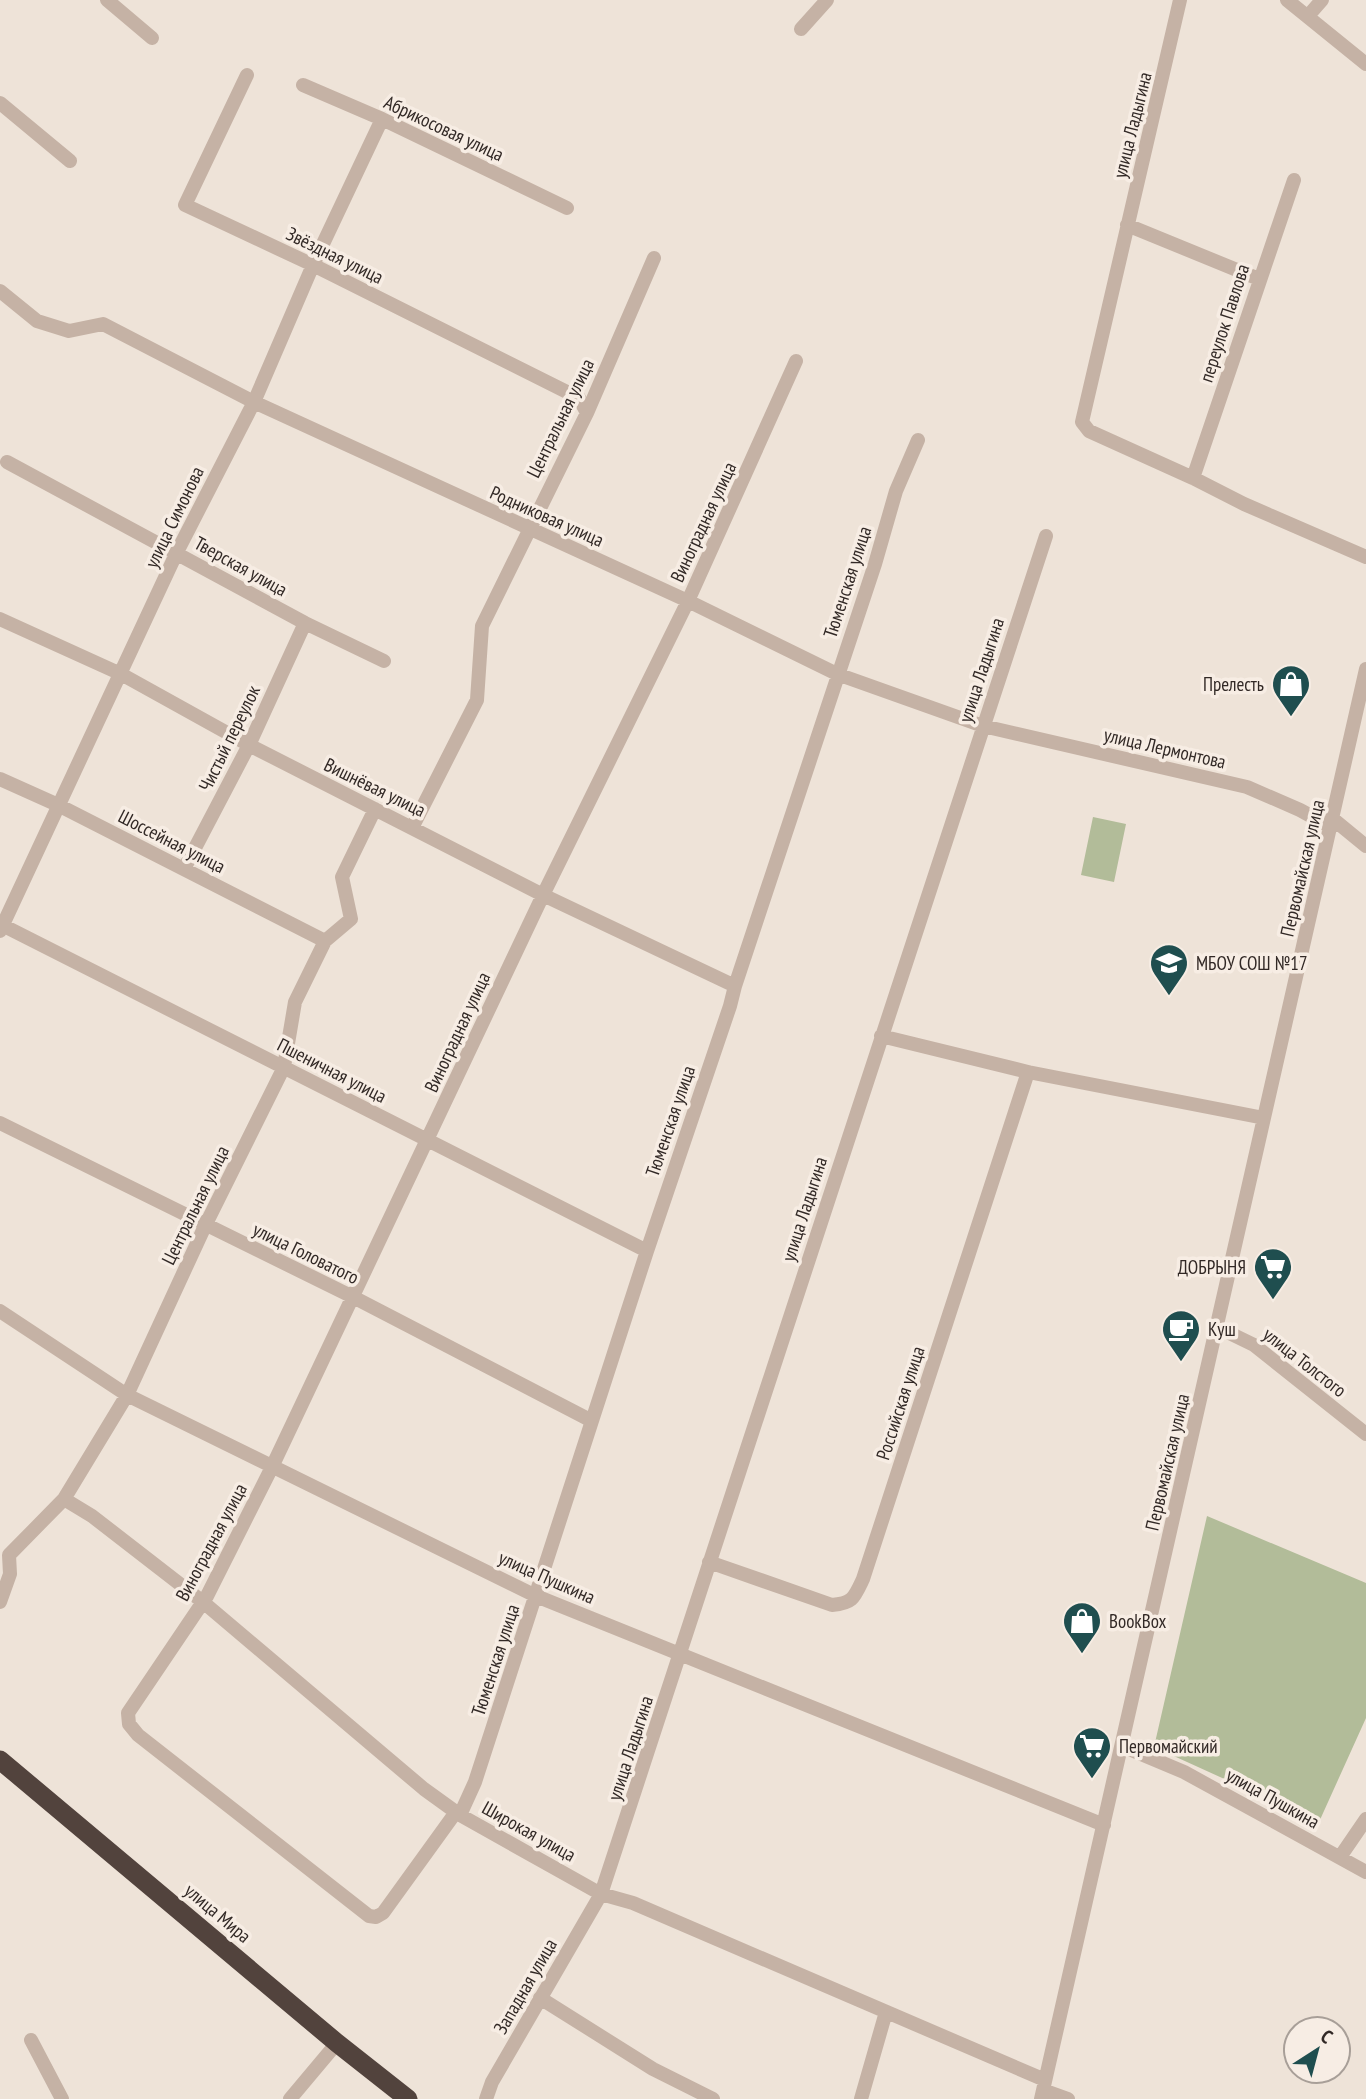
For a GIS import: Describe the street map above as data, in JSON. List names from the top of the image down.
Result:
{
  "streets": {
    "highway": ["улица Мира"],
    "street": [
      "улица Ладыгина",
      "Абрикосовая улица",
      "Звёздная улица",
      "переулок Павлова",
      "Центральная улица",
      "Родниковая улица",
      "улица Симонова",
      "Виноградная улица",
      "Тверская улица",
      "Тюменская улица",
      "Чистый переулок",
      "улица Лермонтова",
      "Вишнёвая улица",
      "Шоссейная улица",
      "Первомайская улица",
      "Пшеничная улица",
      "улица Головатого",
      "улица Толстого",
      "Российская улица",
      "улица Пушкина",
      "Широкая улица",
      "Западная улица"
    ]
  },
  "crossings": [
    ["улица Ладыгина", "переулок Павлова"],
    ["улица Ладыгина", "Родниковая улица"],
    ["улица Ладыгина", "улица Лермонтова"],
    ["улица Ладыгина", "Российская улица"],
    ["улица Ладыгина", "улица Пушкина"],
    ["улица Ладыгина", "Широкая улица"],
    ["улица Ладыгина", "Западная улица"],
    ["Абрикосовая улица", "улица Симонова"],
    ["Звёздная улица", "Центральная улица"],
    ["Звёздная улица", "улица Симонова"],
    ["Центральная улица", "Родниковая улица"],
    ["Центральная улица", "Вишнёвая улица"],
    ["Центральная улица", "Шоссейная улица"],
    ["Центральная улица", "Пшеничная улица"],
    ["Центральная улица", "улица Головатого"],
    ["Центральная улица", "улица Пушкина"],
    ["Центральная улица", "Широкая улица"],
    ["Родниковая улица", "улица Симонова"],
    ["Родниковая улица", "Виноградная улица"],
    ["Родниковая улица", "Тюменская улица"],
    ["Родниковая улица", "улица Лермонтова"],
    ["улица Симонова", "Тверская улица"],
    ["улица Симонова", "Вишнёвая улица"],
    ["улица Симонова", "Шоссейная улица"],
    ["улица Симонова", "Пшеничная улица"],
    ["Виноградная улица", "Тюменская улица"],
    ["Виноградная улица", "Вишнёвая улица"],
    ["Виноградная улица", "Пшеничная улица"],
    ["Виноградная улица", "улица Головатого"],
    ["Виноградная улица", "улица Пушкина"],
    ["Виноградная улица", "Широкая улица"],
    ["Тверская улица", "Чистый переулок"],
    ["Тюменская улица", "Вишнёвая улица"],
    ["Тюменская улица", "Пшеничная улица"],
    ["Тюменская улица", "улица Головатого"],
    ["Тюменская улица", "улица Пушкина"],
    ["Тюменская улица", "Широкая улица"],
    ["Чистый переулок", "Вишнёвая улица"],
    ["Чистый переулок", "Шоссейная улица"],
    ["улица Лермонтова", "Первомайская улица"],
    ["Первомайская улица", "улица Толстого"],
    ["Первомайская улица", "улица Пушкина"],
    ["Первомайская улица", "Широкая улица"],
    ["Широкая улица", "Западная улица"]
  ],
  "places": {
    "shop": ["Прелесть", "BookBox"],
    "school or university": ["МБОУ СОШ №17"],
    "supermarket": ["ДОБРЫНЯ", "Первомайский"],
    "cafe": ["Куш"]
  },
  "north": "top right"
}
